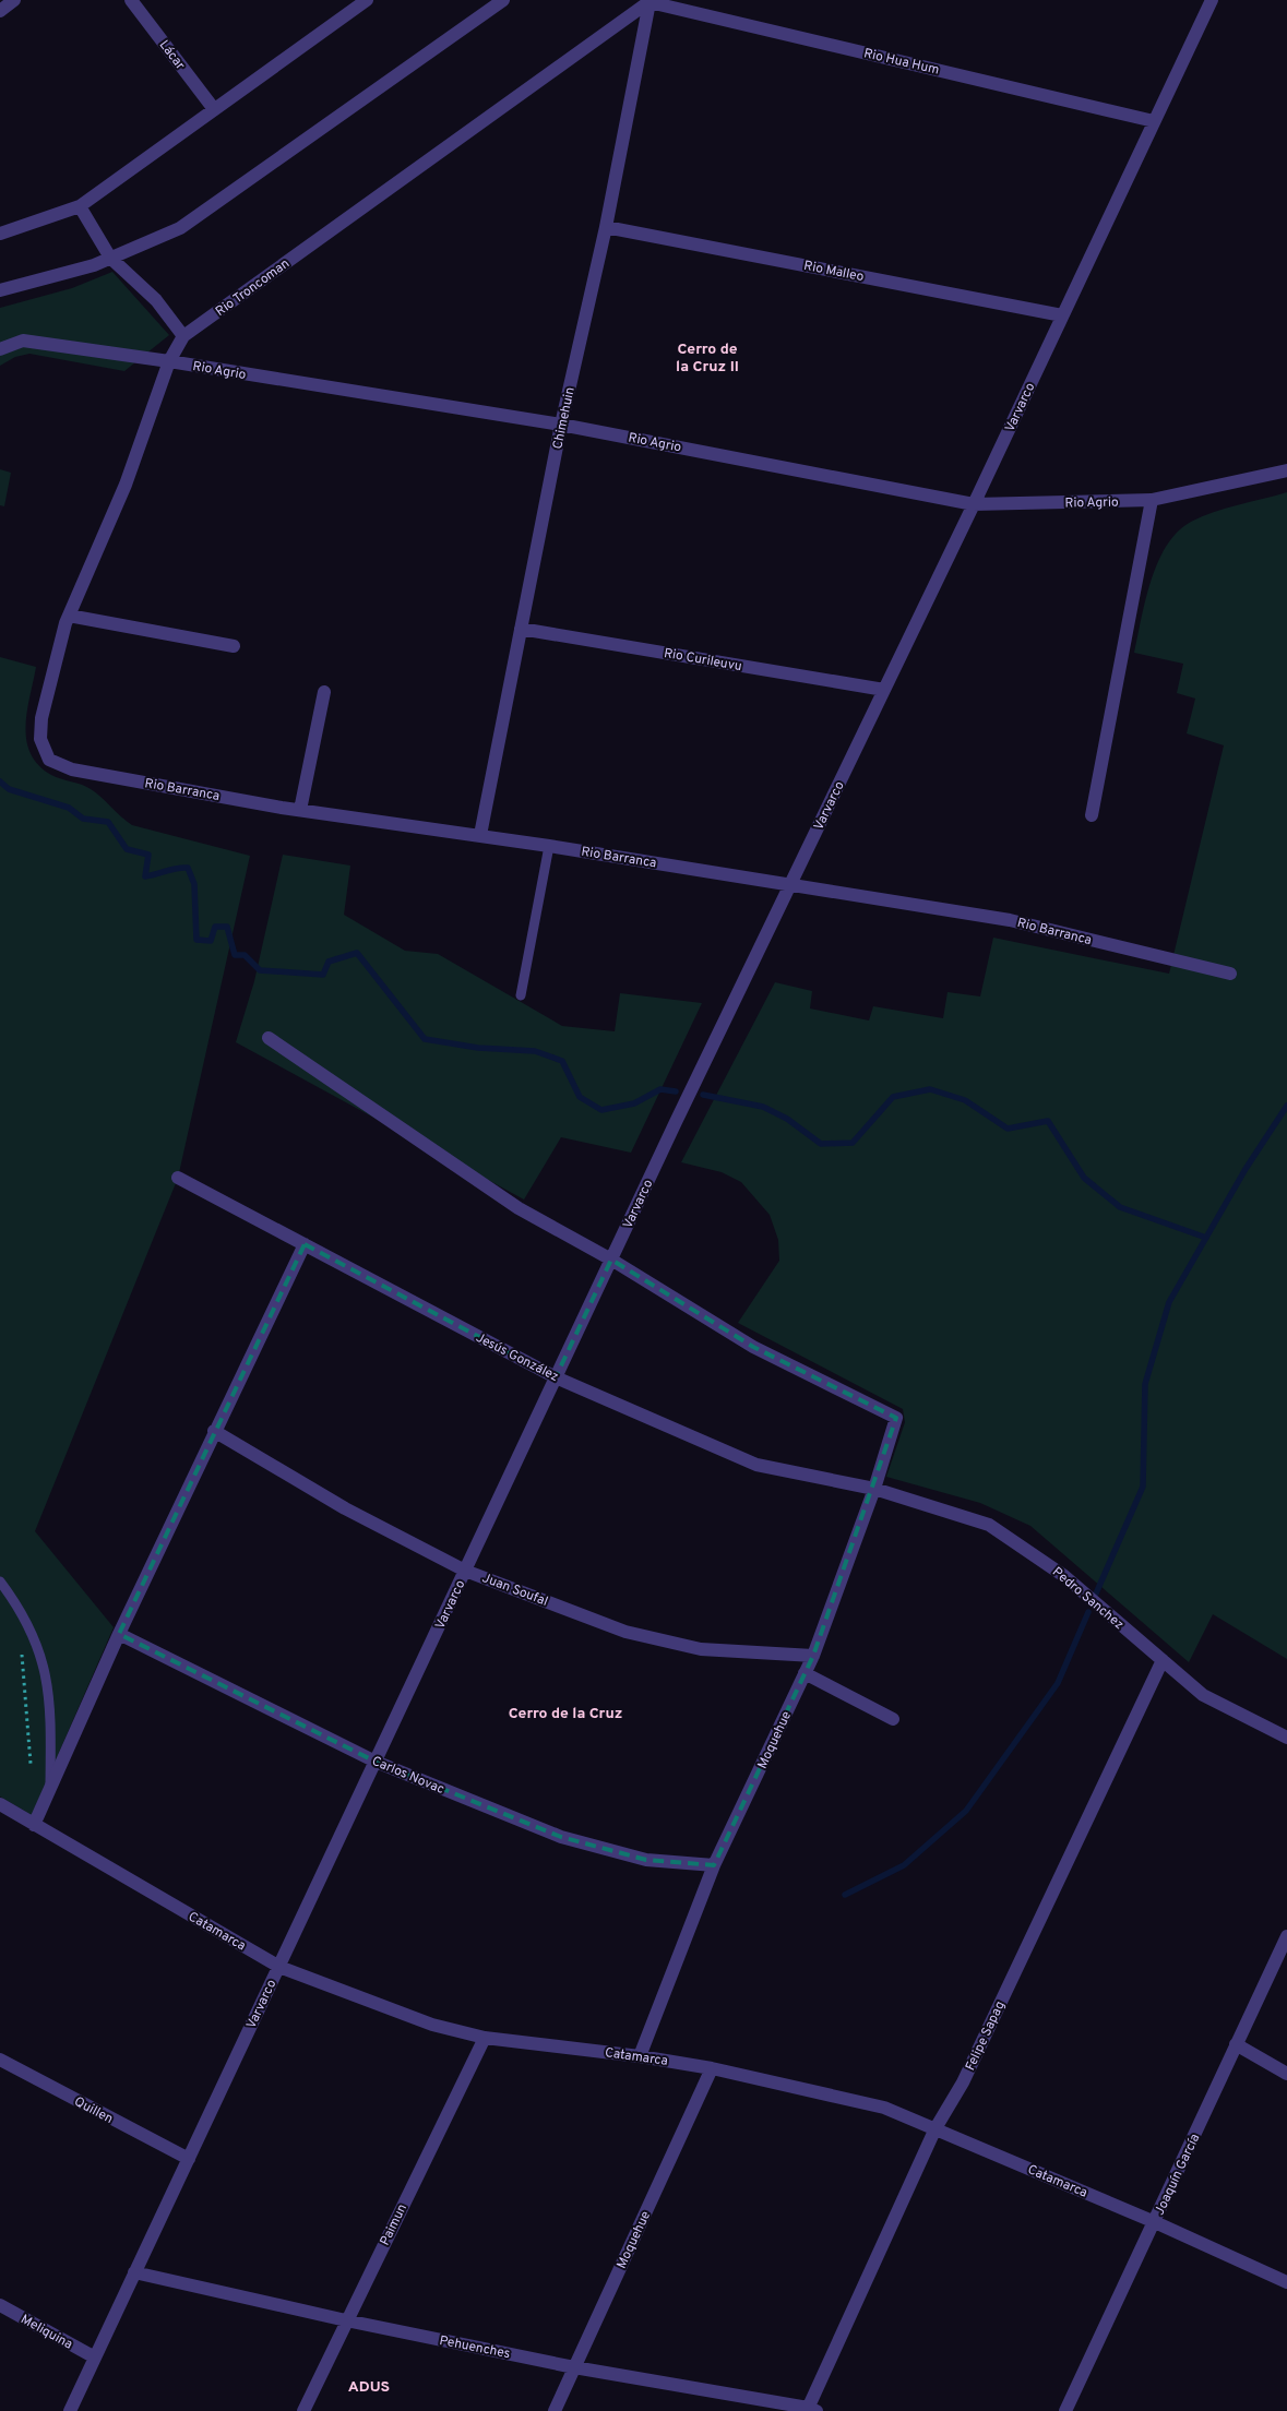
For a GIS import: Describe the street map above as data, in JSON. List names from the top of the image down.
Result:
{
  "streets": {
    "street": [
      "Lácar",
      "Rio Hua Hum",
      "Rio Malleo",
      "Rio Troncoman",
      "Rio Agrio",
      "Varvarco",
      "Chimehuin",
      "Rio Curileuvu",
      "Rio Barranca",
      "Jesús González",
      "Juan Soufal",
      "Pedro Sanchez",
      "Moquehue",
      "Carlos Novac",
      "Catamarca",
      "Felipe Sapag",
      "Quillen",
      "Joaquín García",
      "Paimun",
      "Meliquina",
      "Pehuenches"
    ]
  },
  "crossings": [
    ["Rio Hua Hum", "Rio Troncoman"],
    ["Rio Hua Hum", "Varvarco"],
    ["Rio Hua Hum", "Chimehuin"],
    ["Rio Malleo", "Varvarco"],
    ["Rio Malleo", "Chimehuin"],
    ["Rio Troncoman", "Rio Agrio"],
    ["Rio Troncoman", "Chimehuin"],
    ["Rio Troncoman", "Rio Barranca"],
    ["Rio Agrio", "Varvarco"],
    ["Rio Agrio", "Chimehuin"],
    ["Varvarco", "Rio Curileuvu"],
    ["Varvarco", "Rio Barranca"],
    ["Varvarco", "Jesús González"],
    ["Varvarco", "Juan Soufal"],
    ["Varvarco", "Moquehue"],
    ["Varvarco", "Carlos Novac"],
    ["Varvarco", "Catamarca"],
    ["Varvarco", "Quillen"],
    ["Varvarco", "Meliquina"],
    ["Varvarco", "Pehuenches"],
    ["Chimehuin", "Rio Curileuvu"],
    ["Chimehuin", "Rio Barranca"],
    ["Jesús González", "Pedro Sanchez"],
    ["Jesús González", "Moquehue"],
    ["Juan Soufal", "Moquehue"],
    ["Pedro Sanchez", "Moquehue"],
    ["Pedro Sanchez", "Felipe Sapag"],
    ["Moquehue", "Carlos Novac"],
    ["Moquehue", "Catamarca"],
    ["Moquehue", "Pehuenches"],
    ["Catamarca", "Felipe Sapag"],
    ["Catamarca", "Joaquín García"],
    ["Catamarca", "Paimun"],
    ["Felipe Sapag", "Pehuenches"],
    ["Paimun", "Pehuenches"]
  ],
  "districts": ["Cerro de la Cruz II", "Cerro de la Cruz", "ADUS"]
}
